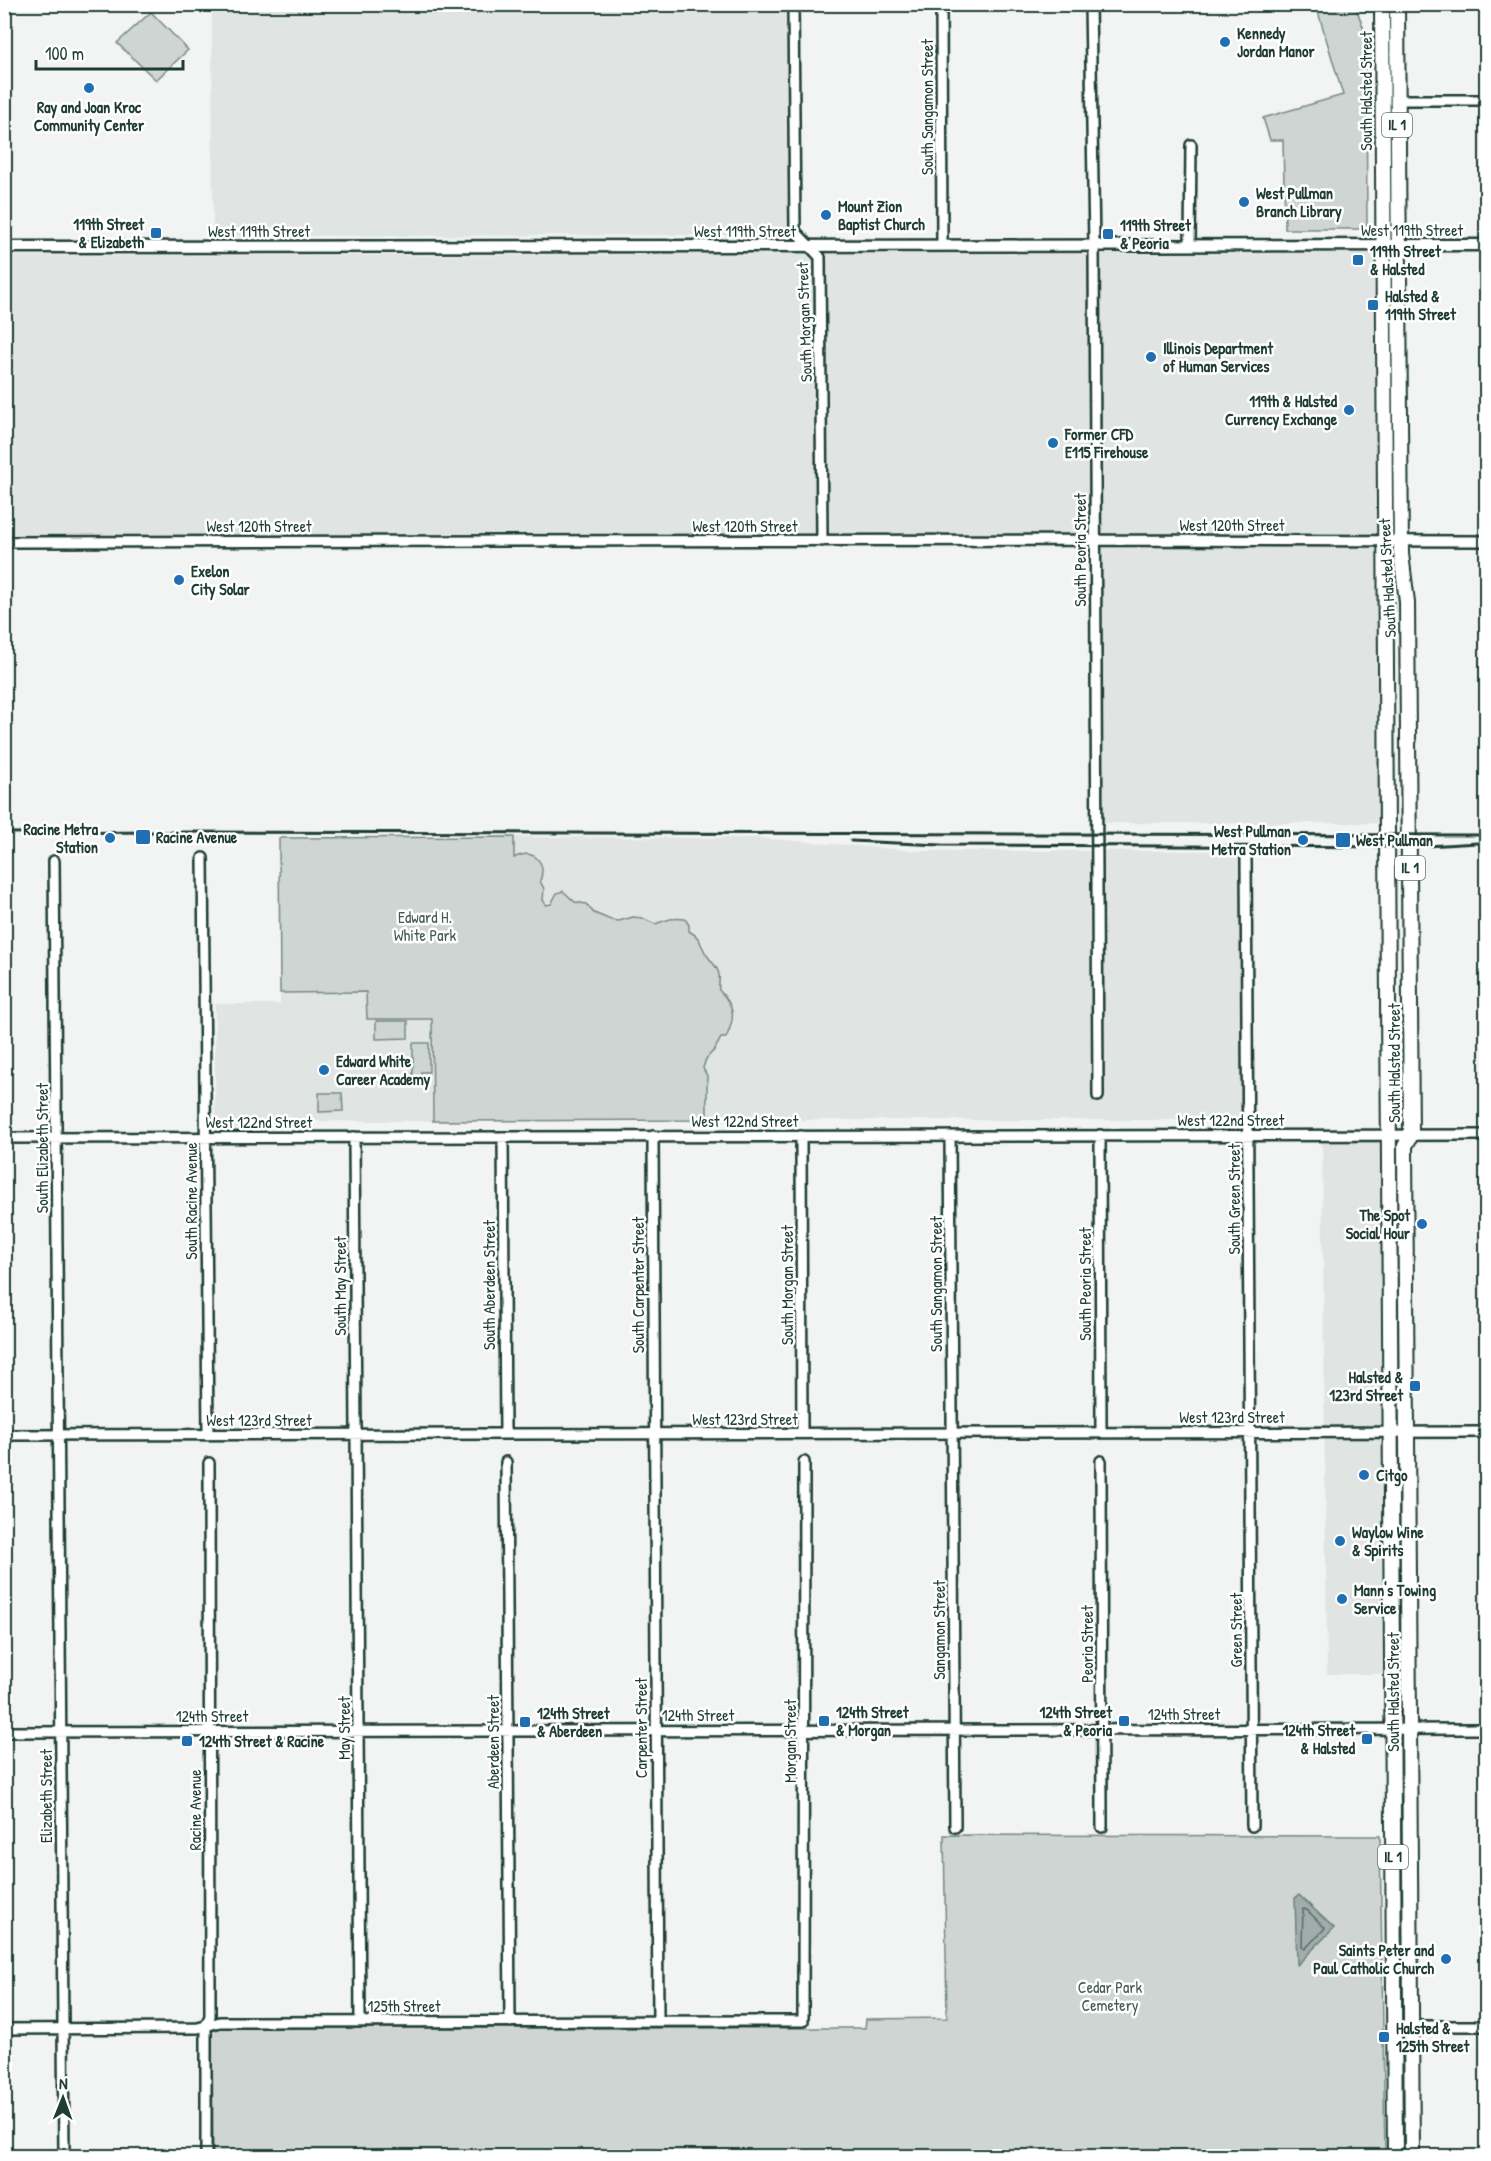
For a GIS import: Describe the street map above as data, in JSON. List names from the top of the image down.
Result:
{
  "streets": {
    "main road": ["South Halsted Street", "IL 1"],
    "street": [
      "South Sangamon Street",
      "West 119th Street",
      "South Morgan Street",
      "West 120th Street",
      "South Peoria Street",
      "West 122nd Street",
      "South Elizabeth Street",
      "South Green Street",
      "South Racine Avenue",
      "South Aberdeen Street",
      "South Carpenter Street",
      "South May Street",
      "West 123rd Street",
      "Sangamon Street",
      "Green Street",
      "Peoria Street",
      "124th Street",
      "May Street",
      "Carpenter Street",
      "Morgan Street",
      "Aberdeen Street",
      "Elizabeth Street",
      "Racine Avenue",
      "125th Street"
    ]
  },
  "crossings": [
    ["South Halsted Street", "West 119th Street"],
    ["South Halsted Street", "West 120th Street"],
    ["South Halsted Street", "West 122nd Street"],
    ["South Halsted Street", "West 123rd Street"],
    ["South Halsted Street", "124th Street"],
    ["South Sangamon Street", "West 119th Street"],
    ["South Sangamon Street", "West 122nd Street"],
    ["South Sangamon Street", "West 123rd Street"],
    ["South Sangamon Street", "Sangamon Street"],
    ["West 119th Street", "South Morgan Street"],
    ["West 119th Street", "South Peoria Street"],
    ["South Morgan Street", "West 120th Street"],
    ["South Morgan Street", "West 122nd Street"],
    ["South Morgan Street", "West 123rd Street"],
    ["West 120th Street", "South Peoria Street"],
    ["South Peoria Street", "West 122nd Street"],
    ["South Peoria Street", "West 123rd Street"],
    ["West 122nd Street", "South Elizabeth Street"],
    ["West 122nd Street", "South Green Street"],
    ["West 122nd Street", "South Racine Avenue"],
    ["West 122nd Street", "South Aberdeen Street"],
    ["West 122nd Street", "South Carpenter Street"],
    ["West 122nd Street", "South May Street"],
    ["South Elizabeth Street", "West 123rd Street"],
    ["South Elizabeth Street", "Elizabeth Street"],
    ["South Green Street", "West 123rd Street"],
    ["South Green Street", "Green Street"],
    ["South Racine Avenue", "West 123rd Street"],
    ["South Aberdeen Street", "West 123rd Street"],
    ["South Carpenter Street", "West 123rd Street"],
    ["South Carpenter Street", "Carpenter Street"],
    ["South May Street", "West 123rd Street"],
    ["South May Street", "May Street"],
    ["West 123rd Street", "Sangamon Street"],
    ["West 123rd Street", "Green Street"],
    ["West 123rd Street", "May Street"],
    ["West 123rd Street", "Carpenter Street"],
    ["West 123rd Street", "Elizabeth Street"],
    ["Sangamon Street", "124th Street"],
    ["Green Street", "124th Street"],
    ["Peoria Street", "124th Street"],
    ["124th Street", "May Street"],
    ["124th Street", "Carpenter Street"],
    ["124th Street", "Morgan Street"],
    ["124th Street", "Aberdeen Street"],
    ["124th Street", "Elizabeth Street"],
    ["124th Street", "Racine Avenue"],
    ["May Street", "125th Street"],
    ["Carpenter Street", "125th Street"],
    ["Morgan Street", "125th Street"],
    ["Aberdeen Street", "125th Street"],
    ["Elizabeth Street", "125th Street"],
    ["Racine Avenue", "125th Street"]
  ],
  "parks": ["Edward H. White Park", "Cedar Park Cemetery"],
  "places": {
    "other": [
      "Kennedy Jordan Manor",
      "Ray and Joan Kroc Community Center",
      "West Pullman Branch Library",
      "Mount Zion Baptist Church",
      "Illinois Department of Human Services",
      "119th & Halsted Currency Exchange",
      "Former CFD E115 Firehouse",
      "Exelon City Solar",
      "Racine Metra Station",
      "West Pullman Metra Station",
      "Edward White Career Academy",
      "The Spot Social Hour",
      "Citgo",
      "Waylow Wine & Spirits",
      "Mann's Towing Service",
      "Saints Peter and Paul Catholic Church"
    ],
    "transit": [
      "119th Street & Elizabeth",
      "119th Street & Peoria",
      "119th Street & Halsted",
      "Halsted & 119th Street",
      "Racine Avenue",
      "West Pullman",
      "Halsted & 123rd Street",
      "124th Street & Morgan",
      "124th Street & Peoria",
      "124th Street & Aberdeen",
      "124th Street & Halsted",
      "124th Street & Racine",
      "Halsted & 125th Street"
    ]
  },
  "scale_bar": "100 m",
  "north": "top"
}
